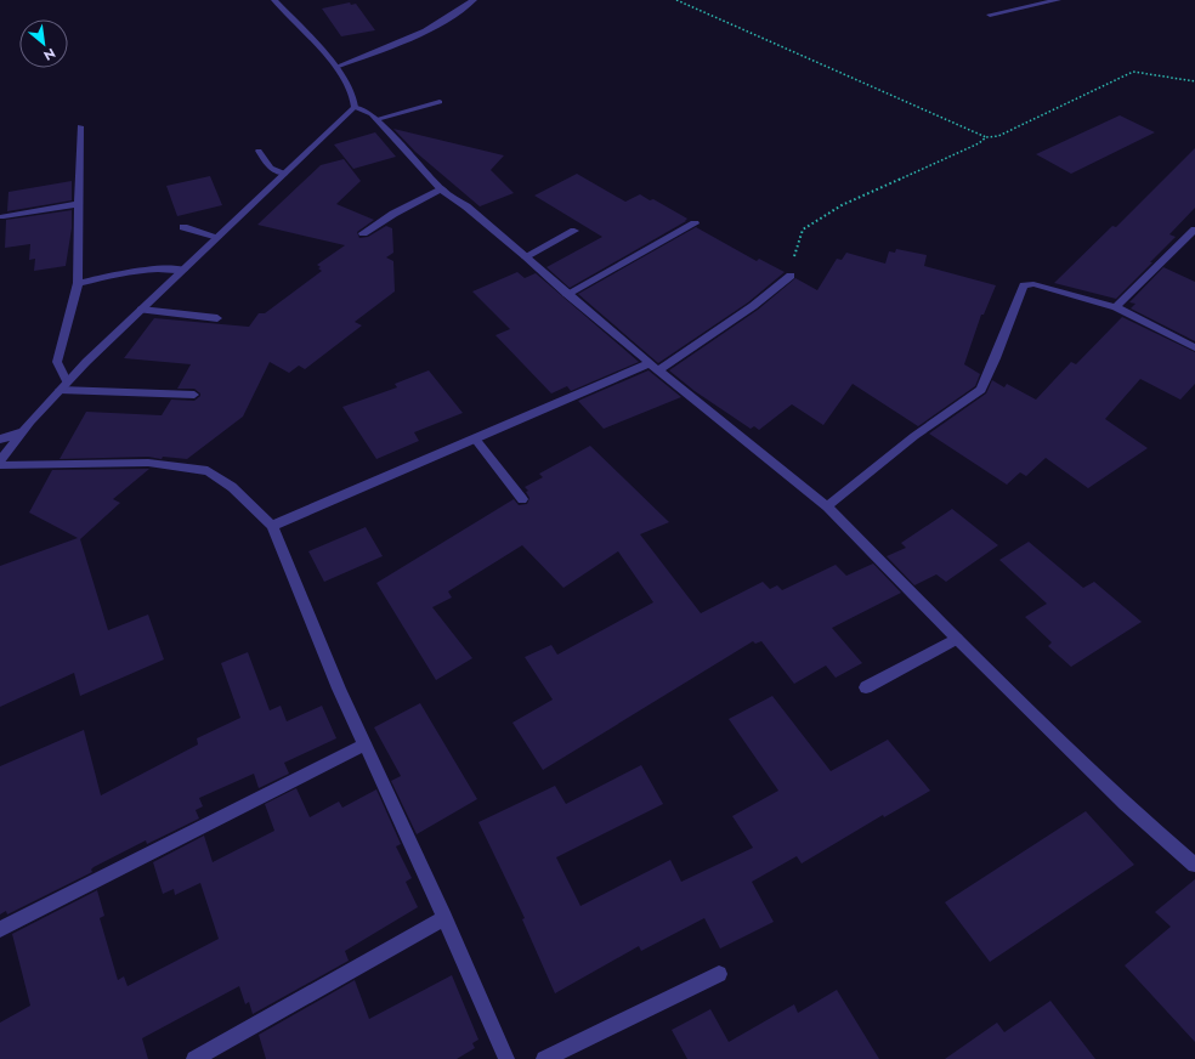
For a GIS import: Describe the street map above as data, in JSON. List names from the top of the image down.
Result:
{
  "north": "bottom right"
}
